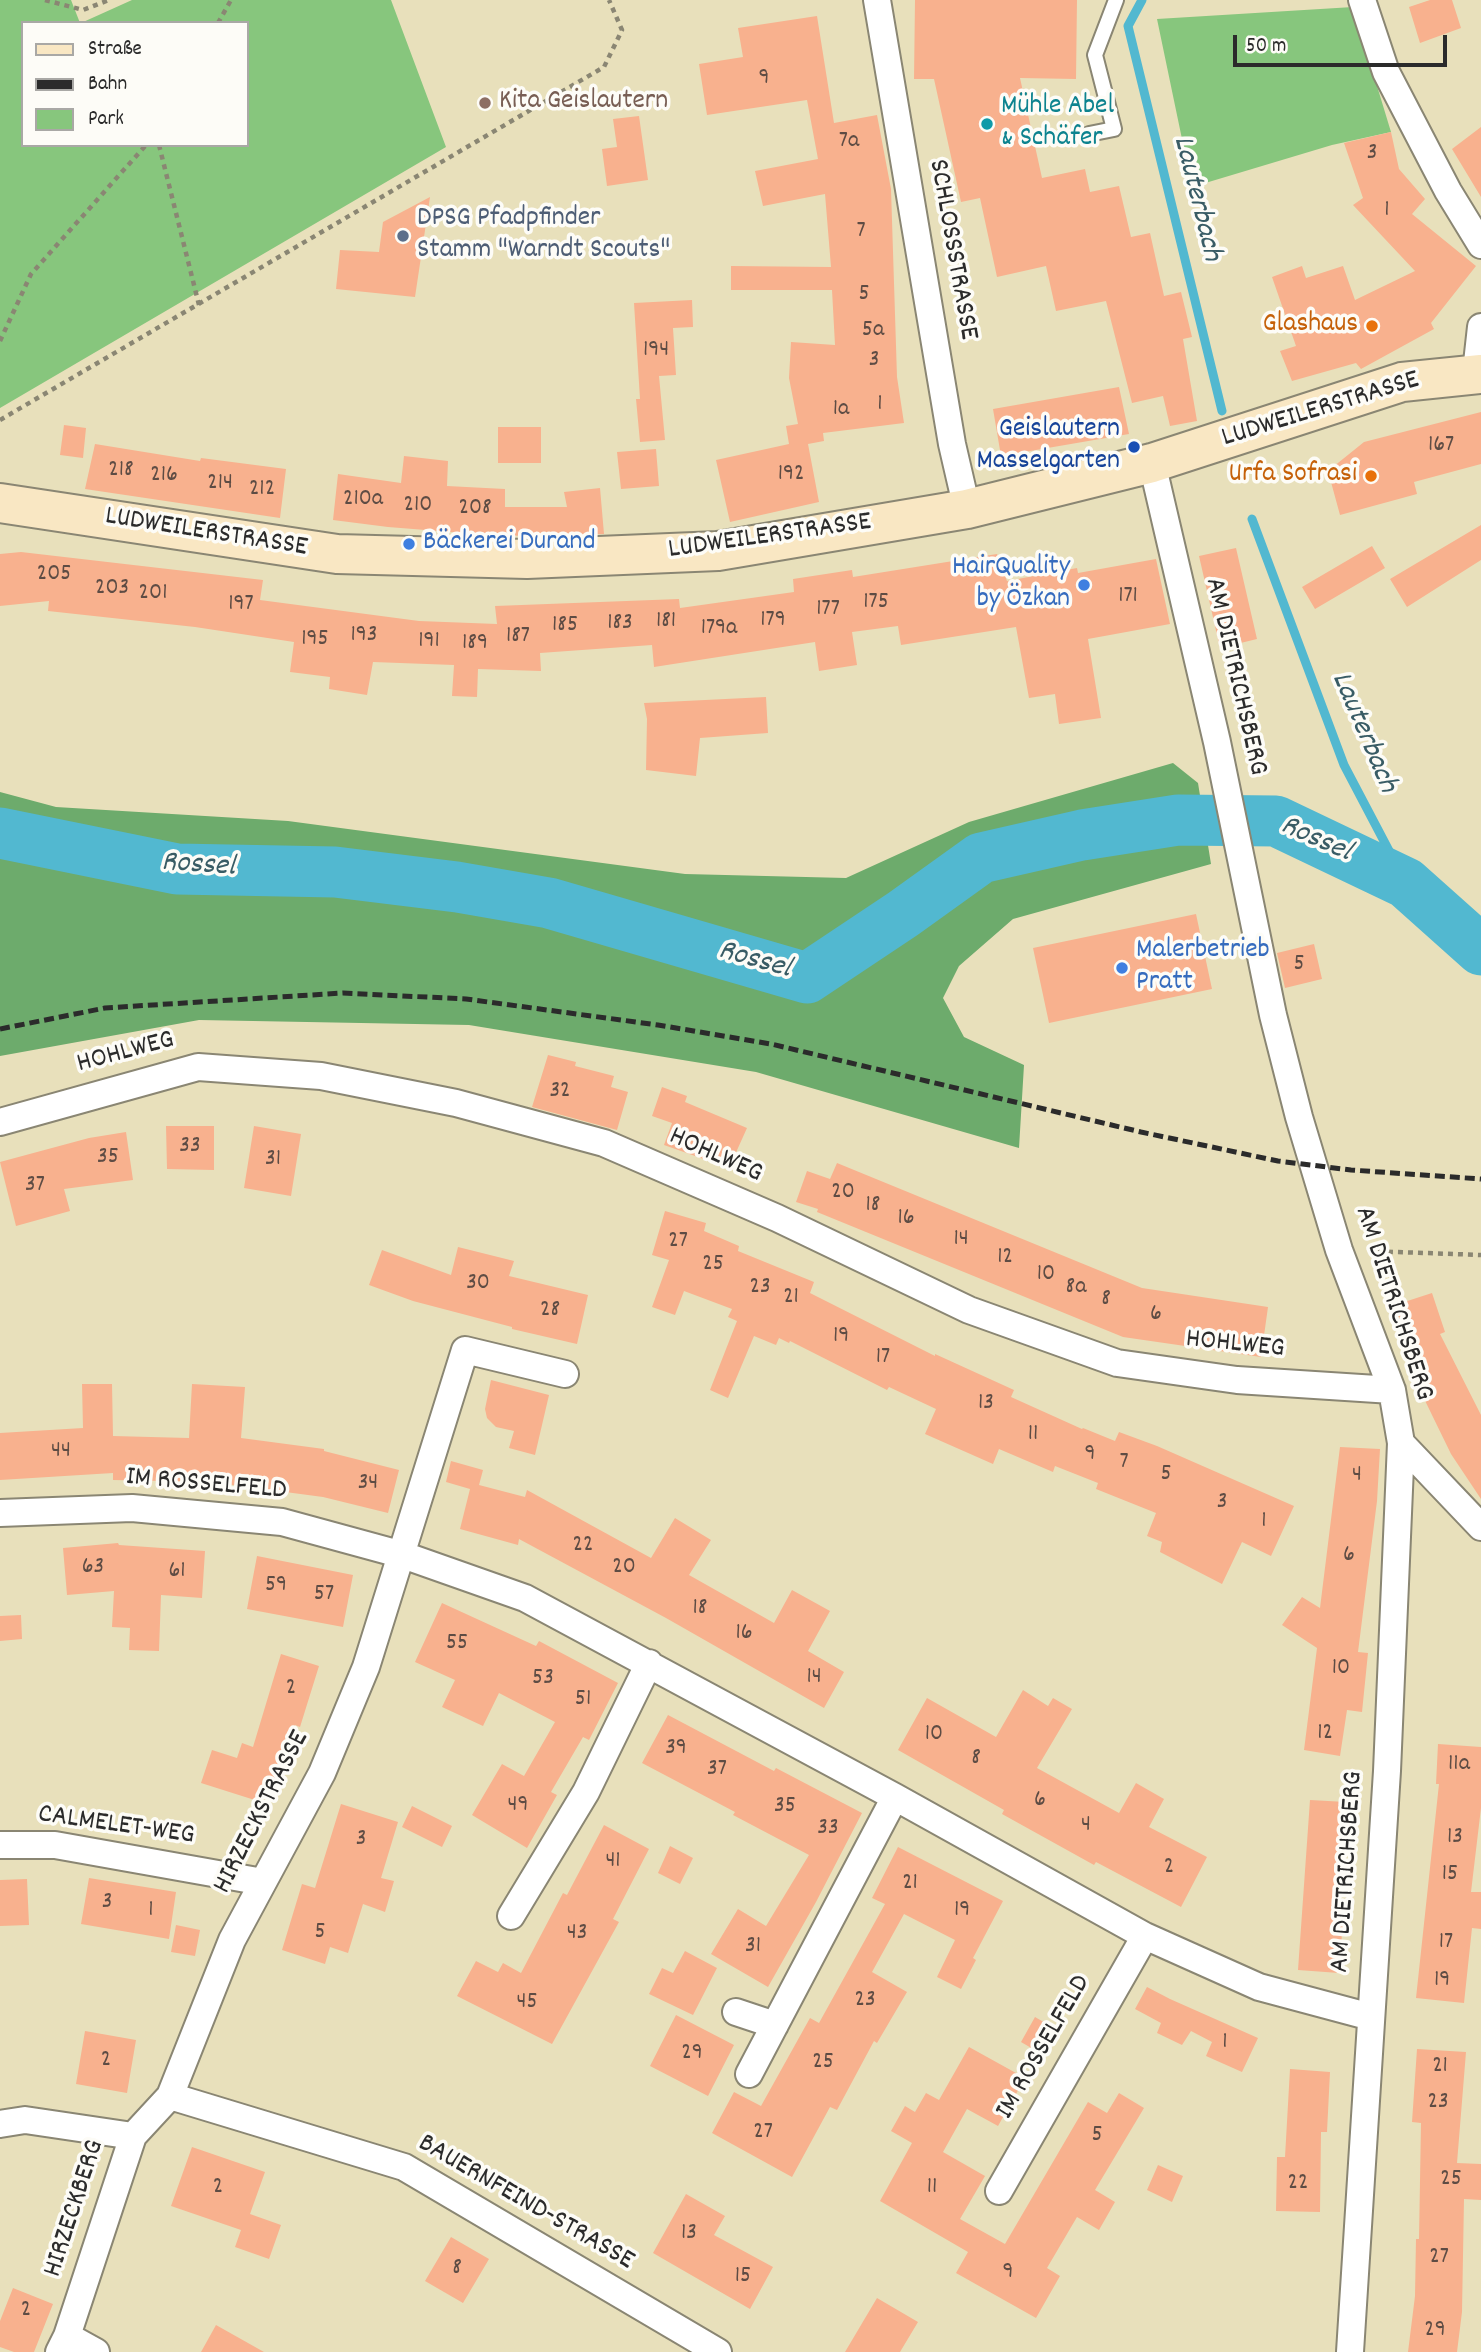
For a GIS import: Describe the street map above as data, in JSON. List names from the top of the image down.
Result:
{
  "streets": {
    "main road": ["LUDWEILERSTRASSE"],
    "street": [
      "SCHLOSSSTRASSE",
      "AM DIETRICHSBERG",
      "HOHLWEG",
      "IM ROSSELFELD",
      "HIRZECKSTRASSE",
      "CALMELET-WEG",
      "BAUERNFEIND-STRASSE",
      "HIRZECKBERG"
    ]
  },
  "crossings": [
    ["SCHLOSSSTRASSE", "LUDWEILERSTRASSE"],
    ["LUDWEILERSTRASSE", "AM DIETRICHSBERG"],
    ["AM DIETRICHSBERG", "HOHLWEG"],
    ["AM DIETRICHSBERG", "IM ROSSELFELD"],
    ["IM ROSSELFELD", "HIRZECKSTRASSE"],
    ["HIRZECKSTRASSE", "CALMELET-WEG"],
    ["HIRZECKSTRASSE", "BAUERNFEIND-STRASSE"],
    ["HIRZECKSTRASSE", "HIRZECKBERG"],
    ["BAUERNFEIND-STRASSE", "HIRZECKBERG"]
  ],
  "water": ["Lauterbach", "Rossel"],
  "places": [
    "Kita Geislautern",
    "Mühle Abel & Schäfer",
    "DPSG Pfadpfinder Stamm \"Warndt Scouts\"",
    "Glashaus",
    "Geislautern Masselgarten",
    "Urfa Sofrasi",
    "Bäckerei Durand",
    "HairQuality by Özkan",
    "Malerbetrieb Pratt"
  ],
  "house_numbers": [
    "9",
    "7a",
    "3",
    "1",
    "7",
    "5",
    "5a",
    "194",
    "3",
    "1",
    "1a",
    "167",
    "218",
    "192",
    "216",
    "214",
    "212",
    "210a",
    "210",
    "208",
    "205",
    "203",
    "201",
    "171",
    "175",
    "197",
    "177",
    "179",
    "181",
    "183",
    "185",
    "179a",
    "193",
    "187",
    "195",
    "191",
    "189",
    "5",
    "32",
    "33",
    "35",
    "31",
    "37",
    "20",
    "18",
    "16",
    "14",
    "27",
    "12",
    "25",
    "10",
    "30",
    "23",
    "8a",
    "21",
    "8",
    "28",
    "6",
    "19",
    "17",
    "13",
    "11",
    "44",
    "9",
    "7",
    "5",
    "4",
    "34",
    "3",
    "1",
    "22",
    "6",
    "63",
    "20",
    "61",
    "59",
    "57",
    "18",
    "16",
    "55",
    "10",
    "14",
    "53",
    "2",
    "51",
    "12",
    "10",
    "39",
    "8",
    "11a",
    "37",
    "6",
    "49",
    "35",
    "4",
    "33",
    "13",
    "3",
    "41",
    "2",
    "15",
    "21",
    "3",
    "1",
    "19",
    "5",
    "43",
    "17",
    "31",
    "19",
    "23",
    "45",
    "1",
    "29",
    "2",
    "25",
    "21",
    "23",
    "27",
    "5",
    "25",
    "22",
    "2",
    "11",
    "13",
    "27",
    "8",
    "9",
    "15",
    "2",
    "29"
  ],
  "legend": ["Straße", "Bahn", "Park"],
  "scale_bar": "50 m"
}
